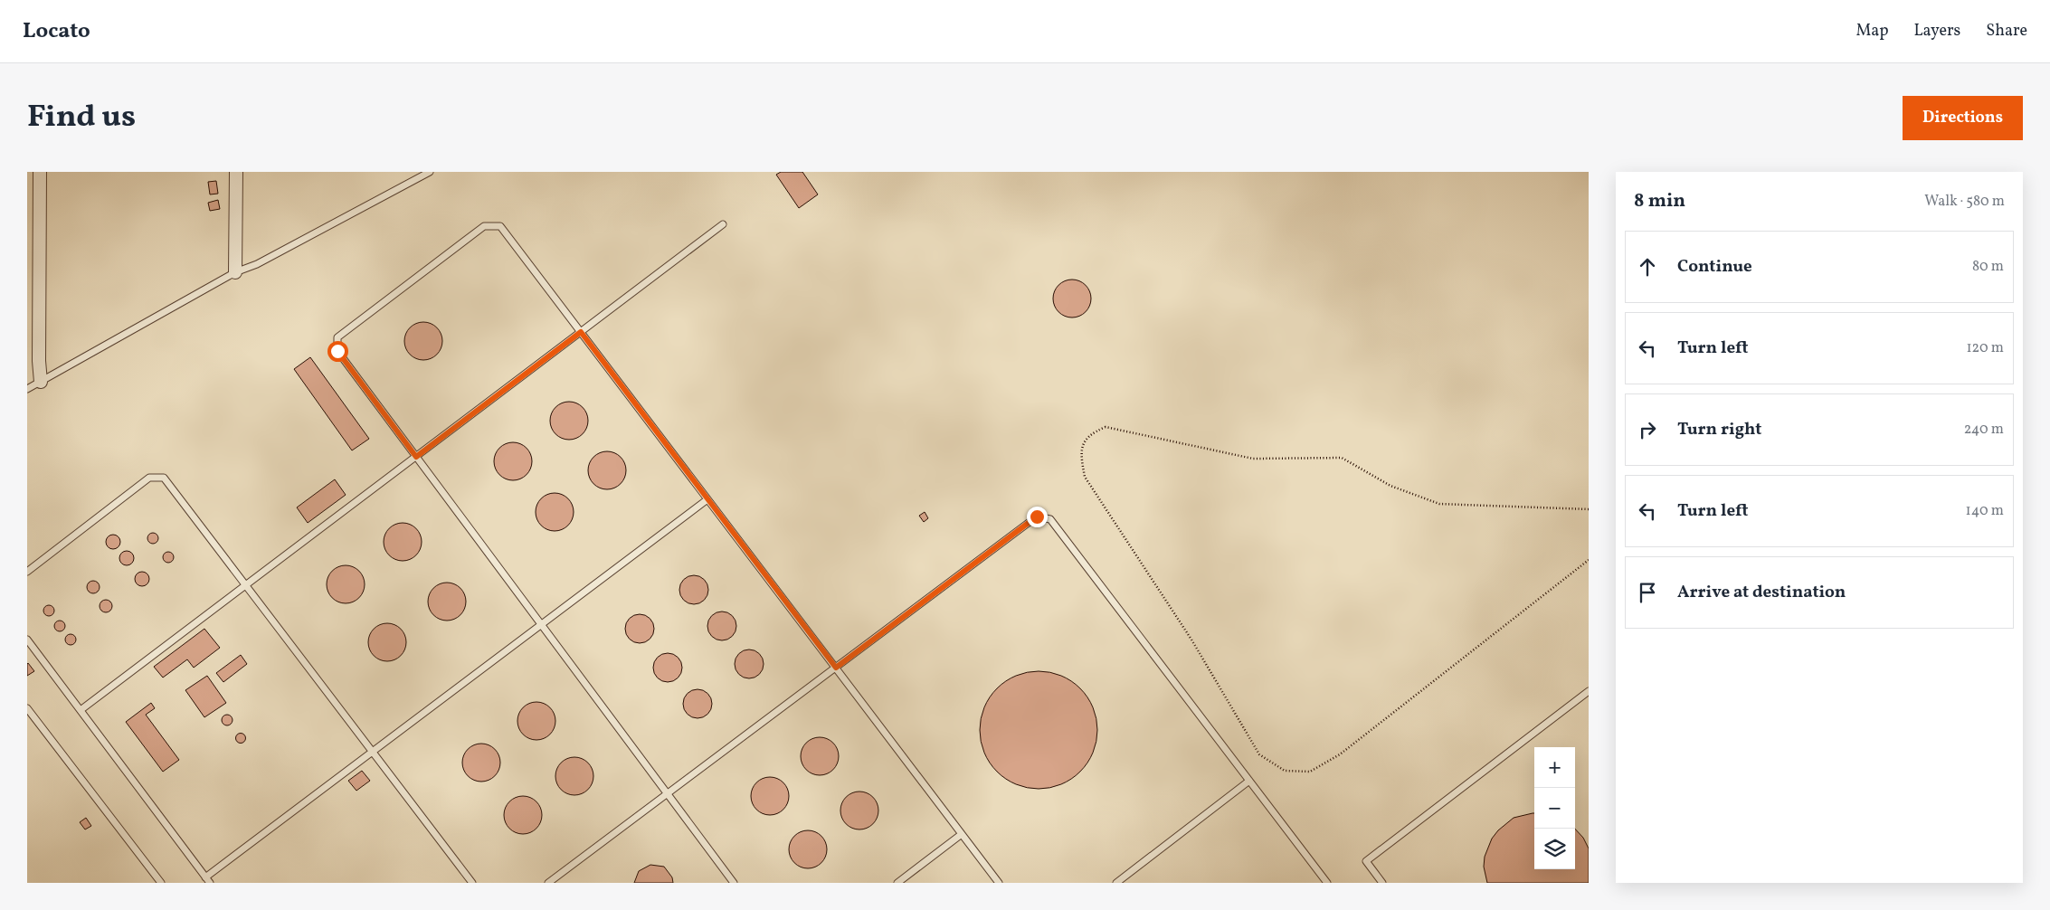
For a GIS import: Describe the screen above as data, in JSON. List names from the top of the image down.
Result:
{
  "page": {
    "header": "Locato",
    "nav": ["Map", "Layers", "Share"],
    "title": "Find us",
    "buttons": "Directions",
    "heading": ["8 min", "Walk · 580 m"],
    "list": [
      ["Continue", "80 m"],
      ["Turn left", "120 m"],
      ["Turn right", "240 m"],
      ["Turn left", "140 m"],
      "Arrive at destination"
    ],
    "map_buttons": ["+", "−"]
  }
}
